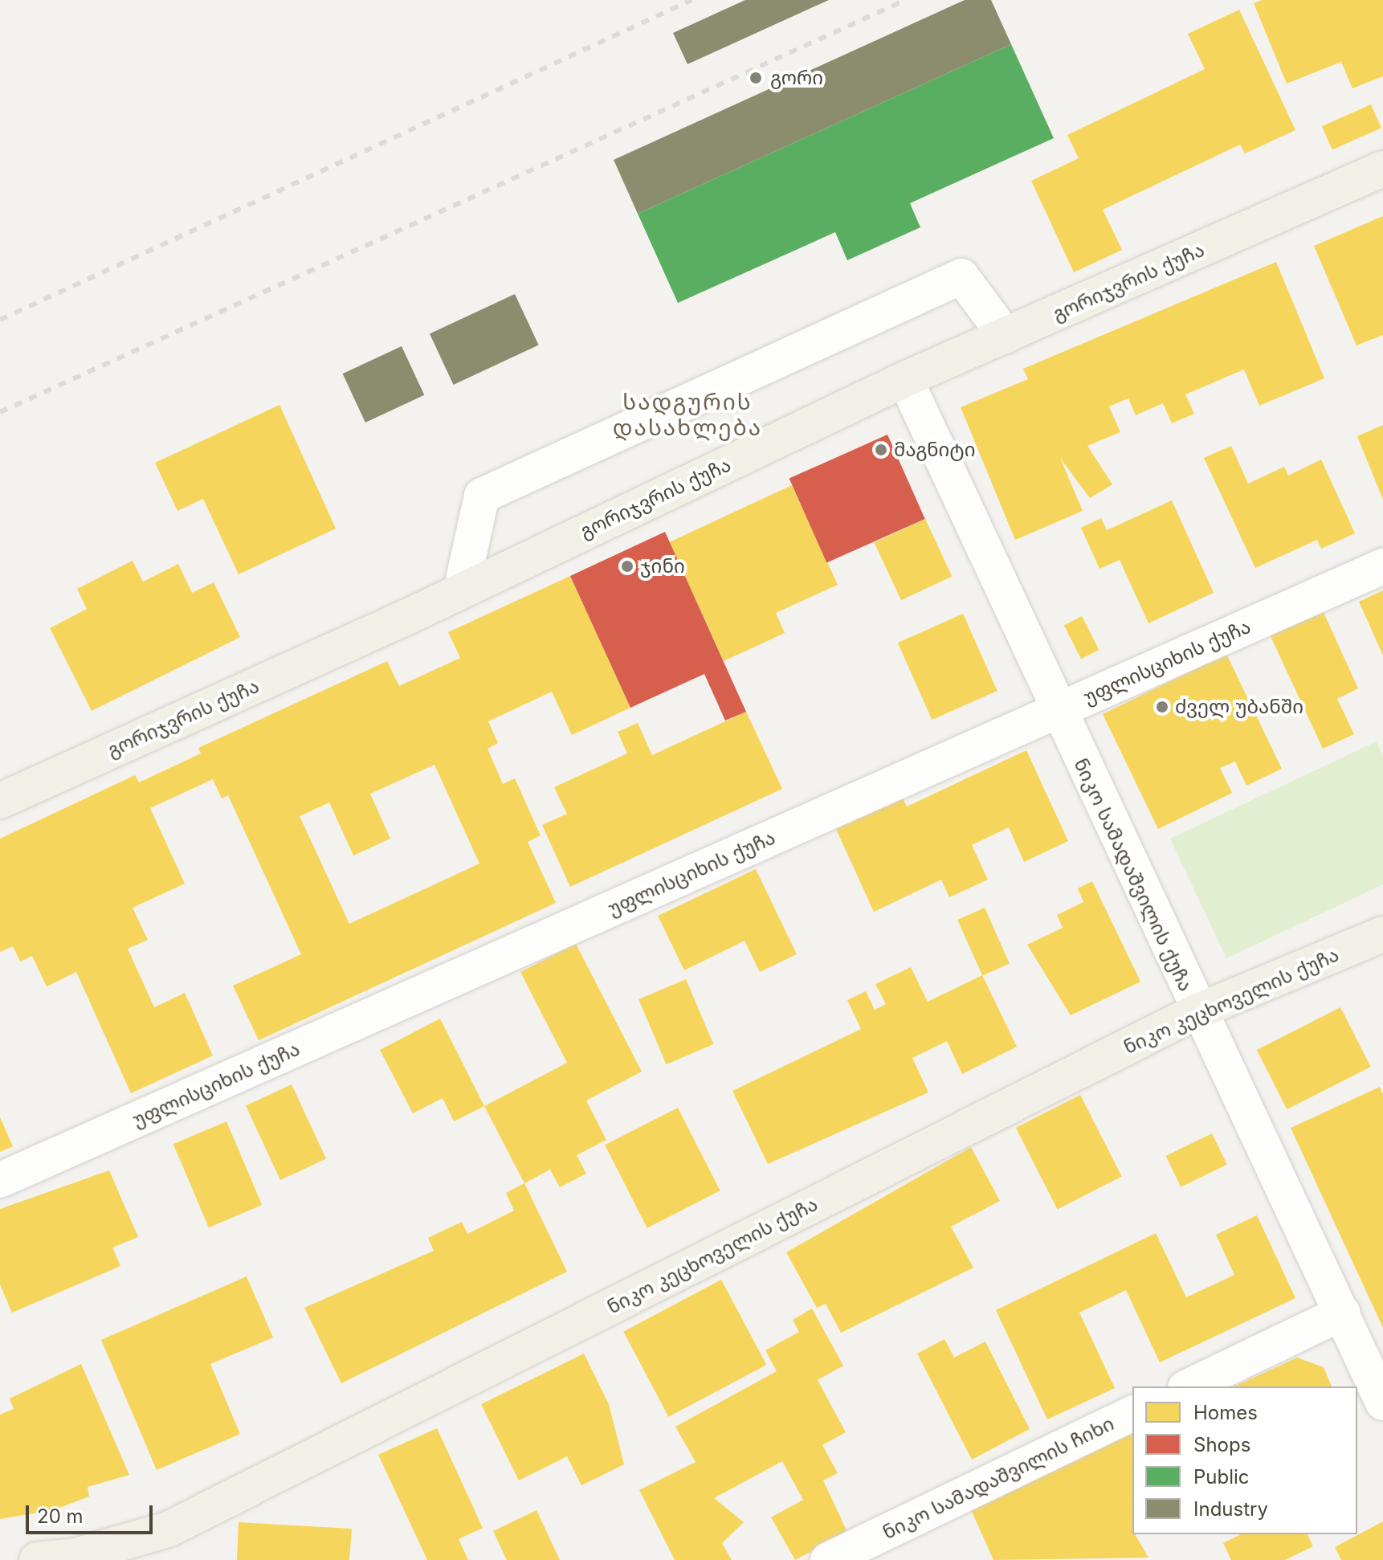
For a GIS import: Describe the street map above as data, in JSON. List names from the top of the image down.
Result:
{
  "streets": {
    "main road": ["გორიჯვრის ქუჩა", "ნიკო კეცხოველის ქუჩა"],
    "street": ["უფლისციხის ქუჩა", "ნიკო სამადაშვილის ქუჩა", "ნიკო სამადაშვილის ჩიხი"]
  },
  "crossings": [
    ["გორიჯვრის ქუჩა", "ნიკო სამადაშვილის ქუჩა"],
    ["უფლისციხის ქუჩა", "ნიკო სამადაშვილის ქუჩა"],
    ["ნიკო სამადაშვილის ქუჩა", "ნიკო კეცხოველის ქუჩა"]
  ],
  "districts": ["სადგურის დასახლება"],
  "places": [
    "გორი",
    "მაგნიტი",
    "ჯინი",
    "ძველ უბანში"
  ],
  "legend": [
    "Homes",
    "Shops",
    "Public",
    "Industry"
  ],
  "scale_bar": "20 m"
}
